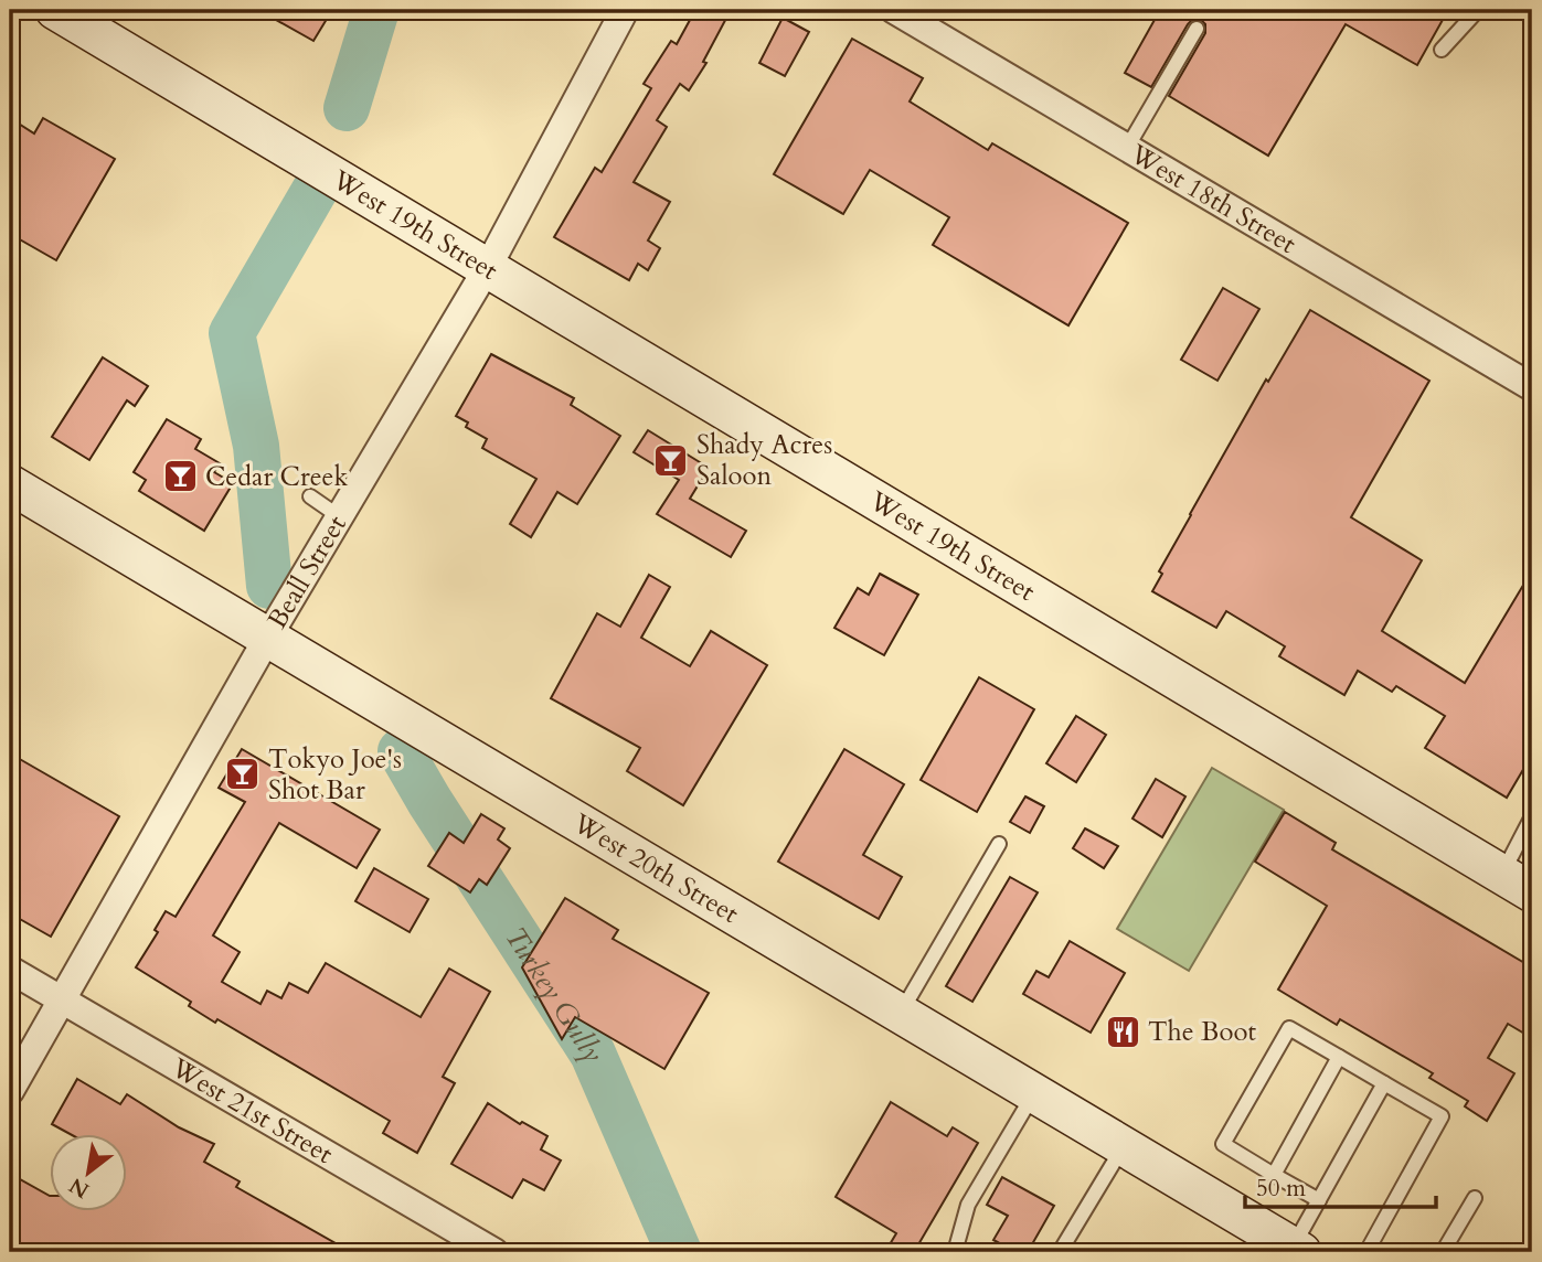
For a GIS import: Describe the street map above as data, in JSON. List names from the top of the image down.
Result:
{
  "streets": {
    "street": [
      "West 18th Street",
      "West 19th Street",
      "Beall Street",
      "West 20th Street",
      "West 21st Street"
    ]
  },
  "crossings": [
    ["West 19th Street", "Beall Street"],
    ["Beall Street", "West 20th Street"],
    ["Beall Street", "West 21st Street"]
  ],
  "water": ["Turkey Gully"],
  "places": {
    "bar": ["Shady Acres Saloon", "Cedar Creek", "Tokyo Joe's Shot Bar"],
    "restaurant": ["The Boot"]
  },
  "scale_bar": "50 m",
  "north": "bottom left"
}
